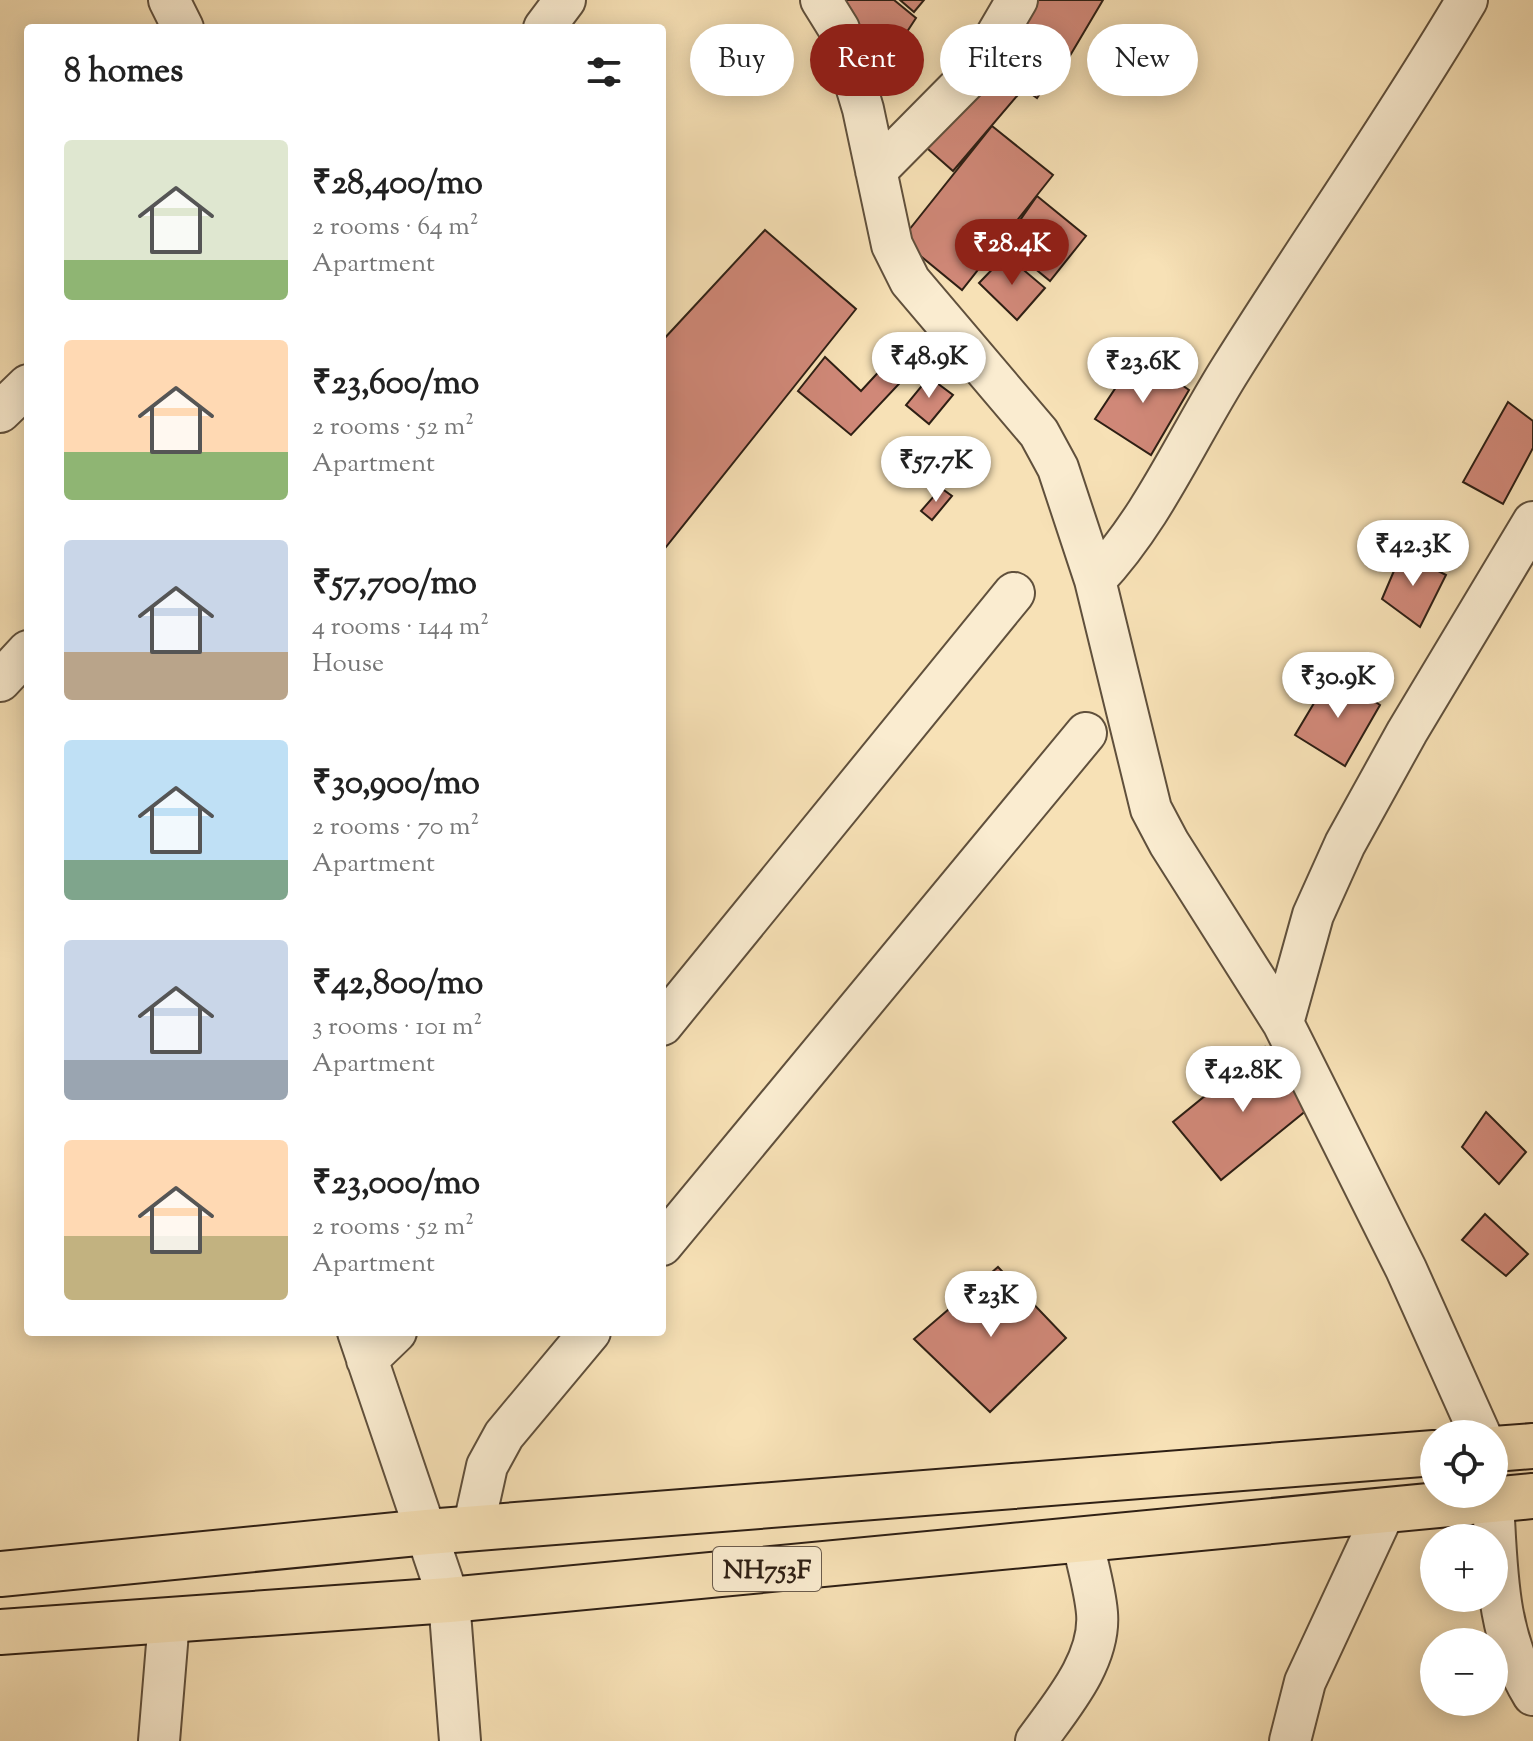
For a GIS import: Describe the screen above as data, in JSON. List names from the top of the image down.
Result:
{
  "streets": {
    "highway": ["NH753F"]
  },
  "page": {
    "chip": [
      "Buy",
      "Rent",
      "Filters",
      "New"
    ],
    "heading": "8 homes",
    "list": [
      {
        "name": "₹28,400/mo",
        "note": "2 rooms · 64 m² · Apartment"
      },
      {
        "name": "₹23,600/mo",
        "note": "2 rooms · 52 m² · Apartment"
      },
      {
        "name": "₹57,700/mo",
        "note": "4 rooms · 144 m² · House"
      },
      {
        "name": "₹30,900/mo",
        "note": "2 rooms · 70 m² · Apartment"
      },
      {
        "name": "₹42,800/mo",
        "note": "3 rooms · 101 m² · Apartment"
      },
      {
        "name": "₹23,000/mo",
        "note": "2 rooms · 52 m² · Apartment"
      }
    ],
    "price": [
      "₹28.4K",
      "₹48.9K",
      "₹23.6K",
      "₹57.7K",
      "₹42.3K",
      "₹30.9K",
      "₹42.8K",
      "₹23K"
    ],
    "map_buttons": ["+", "−"]
  }
}
